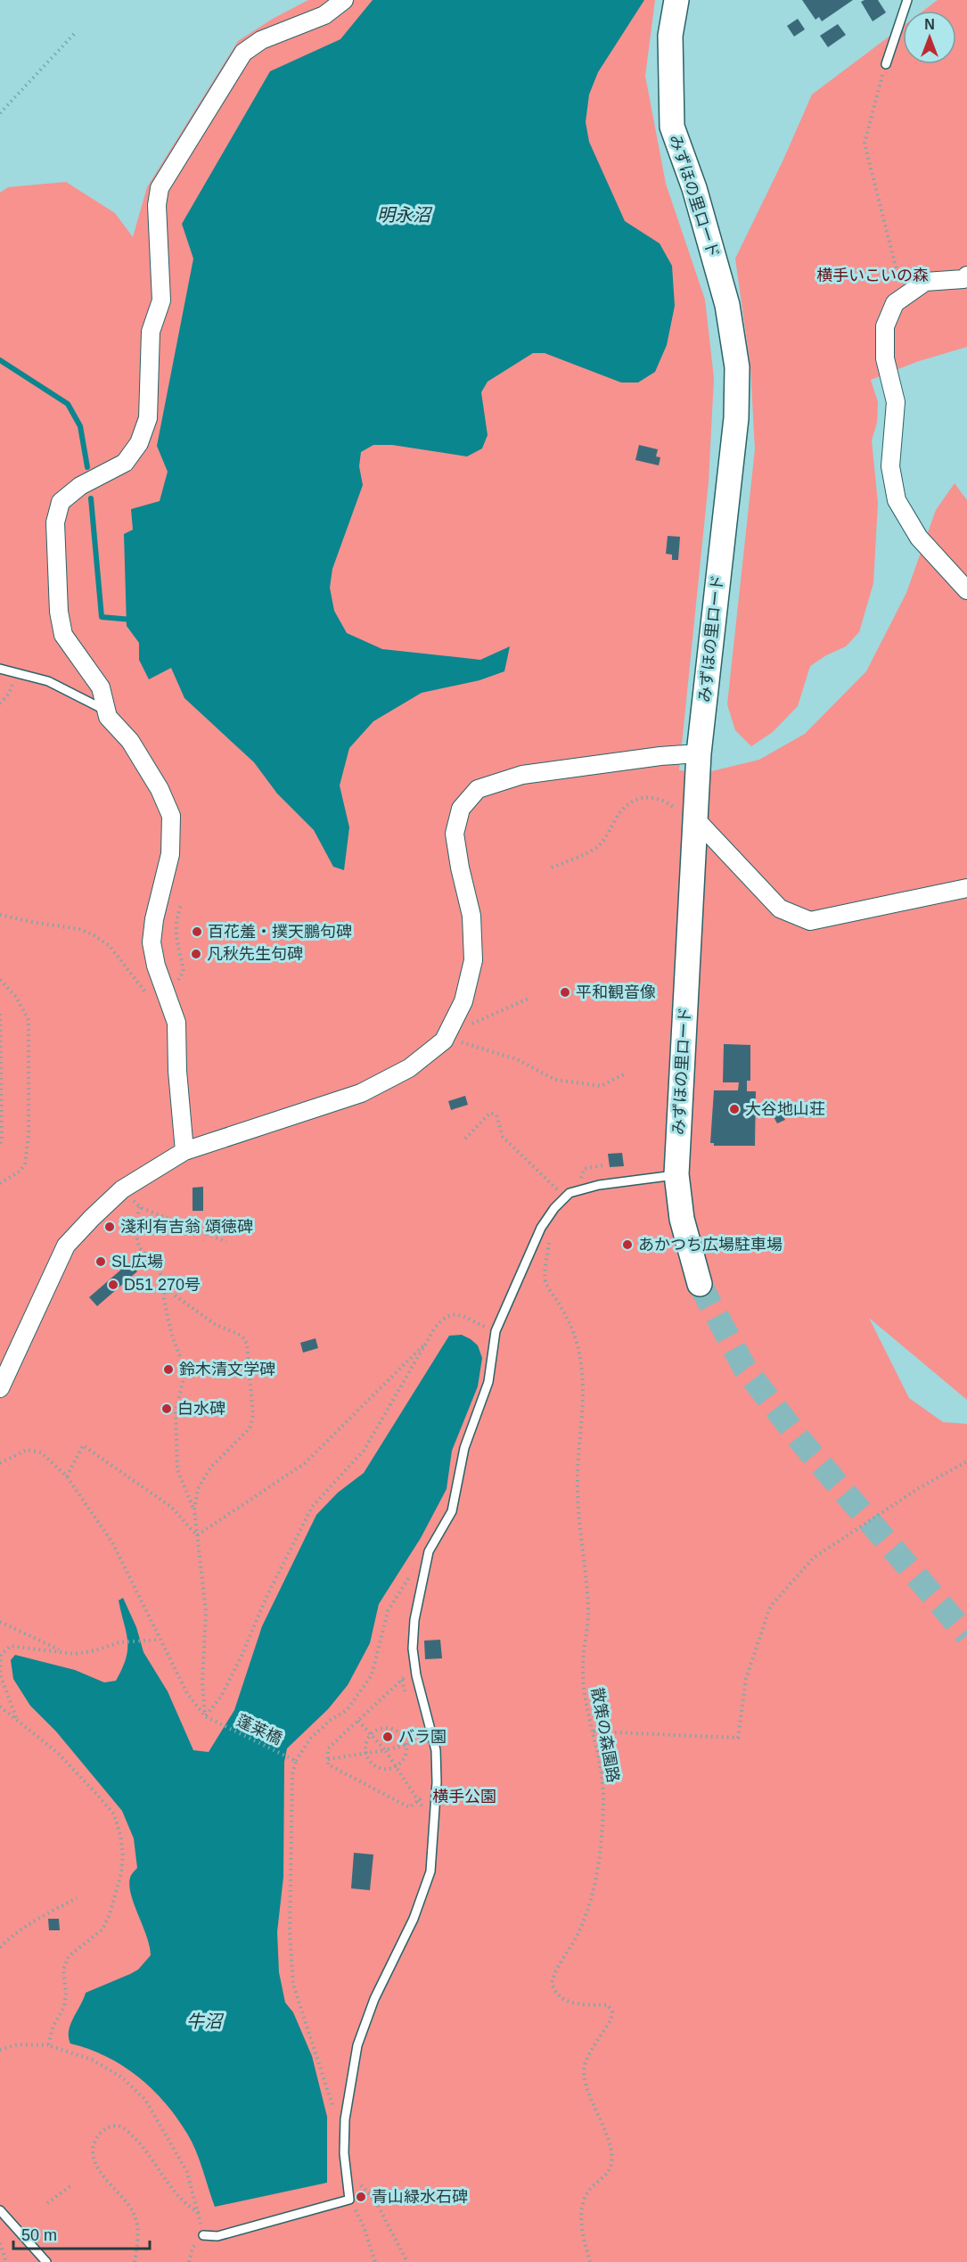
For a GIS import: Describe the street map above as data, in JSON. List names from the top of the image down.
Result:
{
  "streets": {
    "street": ["みずほの里ロード"],
    "path": ["蓬莱橋", "散策の森園路"]
  },
  "water": ["明永沼", "牛沼"],
  "parks": ["横手いこいの森", "横手公園"],
  "places": [
    "百花羞・撲天鵬句碑",
    "凡秋先生句碑",
    "平和観音像",
    "大谷地山荘",
    "淺利有吉翁 頌徳碑",
    "あかつち広場駐車場",
    "SL広場",
    "D51 270号",
    "鈴木清文学碑",
    "白水碑",
    "バラ園",
    "青山緑水石碑"
  ],
  "scale_bar": "50 m",
  "north": "top"
}
